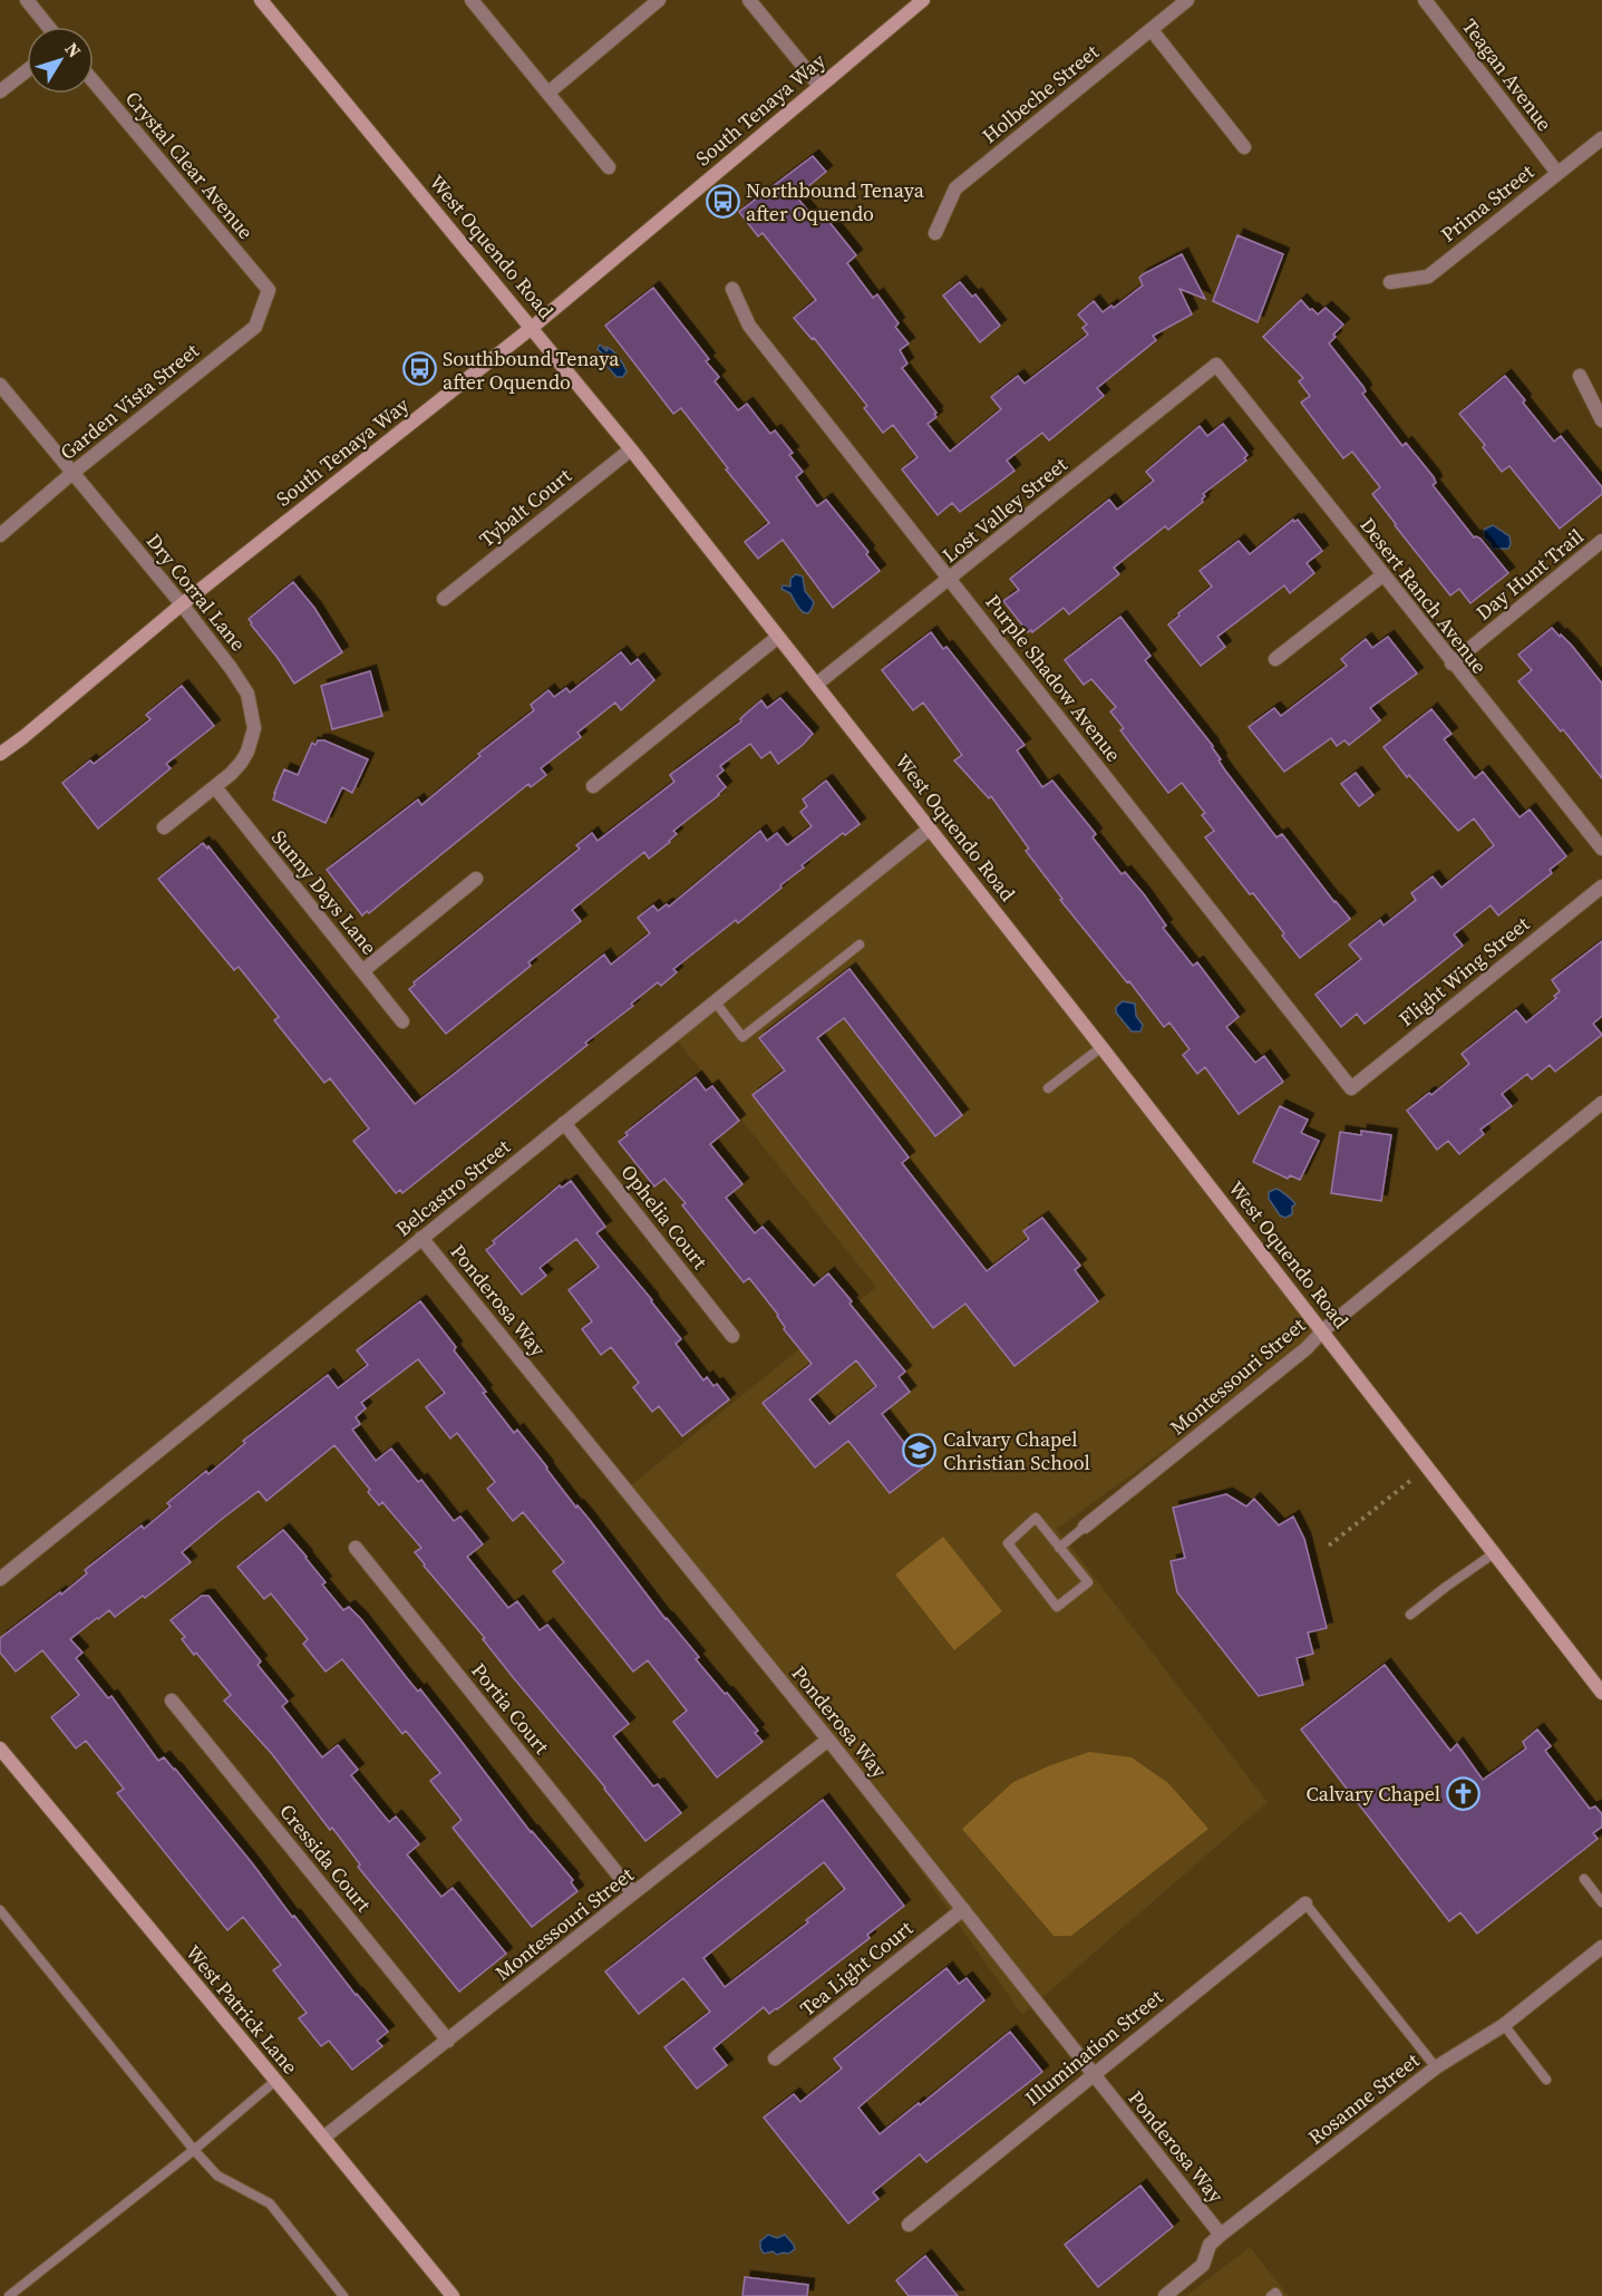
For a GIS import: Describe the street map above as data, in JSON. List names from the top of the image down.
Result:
{
  "streets": {
    "street": [
      "Teagan Avenue",
      "Holbeche Street",
      "South Tenaya Way",
      "Crystal Clear Avenue",
      "Prima Street",
      "West Oquendo Road",
      "Garden Vista Street",
      "Tybalt Court",
      "Lost Valley Street",
      "Day Hunt Trail",
      "Dry Corral Lane",
      "Desert Ranch Avenue",
      "Purple Shadow Avenue",
      "Sunny Days Lane",
      "Flight Wing Street",
      "Belcastro Street",
      "Ophelia Court",
      "Ponderosa Way",
      "Montessouri Street",
      "Portia Court",
      "Cressida Court",
      "Tea Light Court",
      "West Patrick Lane",
      "Illumination Street",
      "Rosanne Street"
    ]
  },
  "crossings": [
    ["Teagan Avenue", "Prima Street"],
    ["South Tenaya Way", "West Oquendo Road"],
    ["South Tenaya Way", "Dry Corral Lane"],
    ["Crystal Clear Avenue", "Garden Vista Street"],
    ["West Oquendo Road", "Tybalt Court"],
    ["West Oquendo Road", "Lost Valley Street"],
    ["West Oquendo Road", "Belcastro Street"],
    ["West Oquendo Road", "Montessouri Street"],
    ["Garden Vista Street", "Dry Corral Lane"],
    ["Lost Valley Street", "Desert Ranch Avenue"],
    ["Lost Valley Street", "Purple Shadow Avenue"],
    ["Day Hunt Trail", "Desert Ranch Avenue"],
    ["Dry Corral Lane", "Sunny Days Lane"],
    ["Purple Shadow Avenue", "Flight Wing Street"],
    ["Belcastro Street", "Ophelia Court"],
    ["Belcastro Street", "Ponderosa Way"],
    ["Ponderosa Way", "Montessouri Street"],
    ["Ponderosa Way", "Tea Light Court"],
    ["Ponderosa Way", "Illumination Street"],
    ["Ponderosa Way", "Rosanne Street"],
    ["Montessouri Street", "Portia Court"],
    ["Montessouri Street", "Cressida Court"],
    ["Montessouri Street", "West Patrick Lane"]
  ],
  "places": {
    "bus stop": ["Northbound Tenaya after Oquendo", "Southbound Tenaya after Oquendo"],
    "school or university": ["Calvary Chapel Christian School"],
    "church": ["Calvary Chapel"]
  },
  "north": "top right"
}
